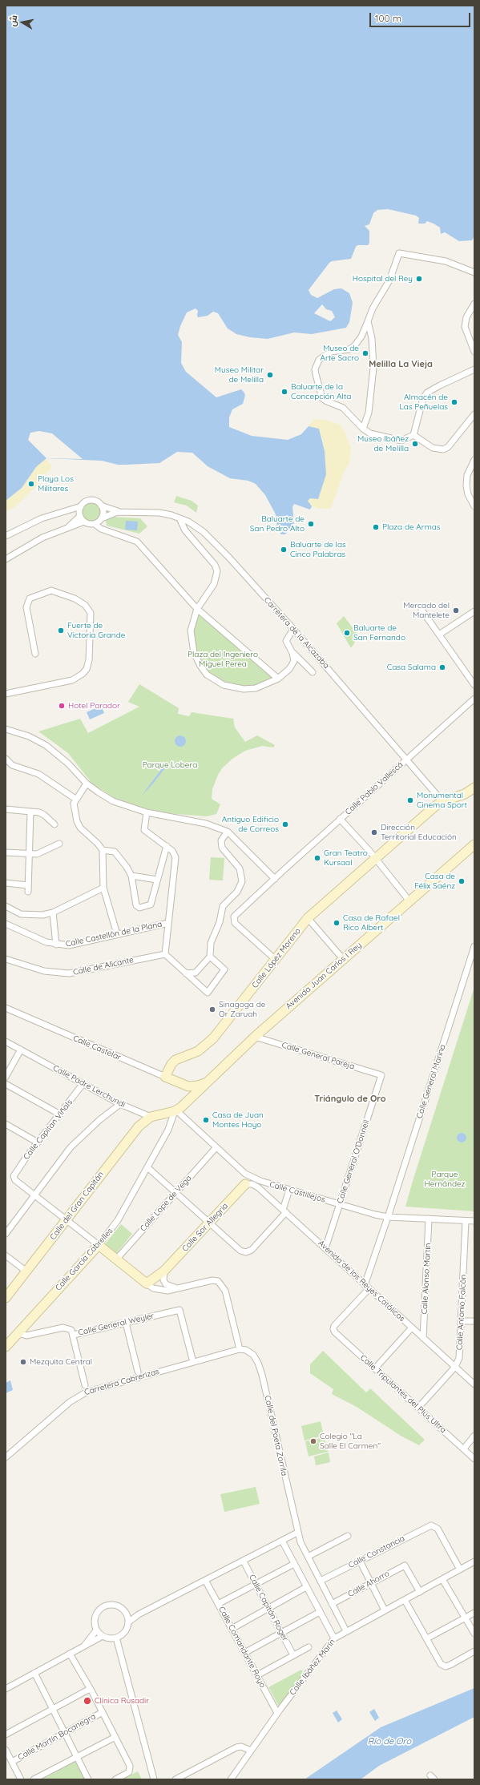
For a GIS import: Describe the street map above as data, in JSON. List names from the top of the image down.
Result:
{
  "streets": {
    "main road": [
      "Calle López Moreno",
      "Avenida Juan Carlos I Rey",
      "Calle Castelar",
      "Calle del Gran Capitán",
      "Calle Sor Allegría",
      "Calle García Cabrelles"
    ],
    "street": [
      "Carretera de la Alcazaba",
      "Calle Pablo Vallescá",
      "Calle Castellón de la Plana",
      "Calle de Alicante",
      "Calle General Pareja",
      "Calle General Marina",
      "Calle Padre Lerchundi",
      "Calle Capitan Viñals",
      "Calle General O'Donnell",
      "Calle Castillejos",
      "Calle Lope de Vega",
      "Calle Alonso Martín",
      "Avenida de los Reyes Católicos",
      "Calle Antonio Falcón",
      "Calle General Weyler",
      "Carretera Cabrerizas",
      "Calle Tripulantes del Plus Ultra",
      "Calle del Poeta Zorrila",
      "Calle Constancia",
      "Calle Ahorro",
      "Calle Capitán Roger",
      "Calle Comandante Royo",
      "Calle Ibáñez Marín",
      "Calle Martín Bocanegra"
    ]
  },
  "crossings": [
    ["Carretera de la Alcazaba", "Calle Pablo Vallescá"],
    ["Carretera de la Alcazaba", "Calle López Moreno"],
    ["Calle Pablo Vallescá", "Calle López Moreno"],
    ["Calle López Moreno", "Calle Castelar"],
    ["Avenida Juan Carlos I Rey", "Calle General Pareja"],
    ["Avenida Juan Carlos I Rey", "Calle García Cabrelles"],
    ["Calle General Pareja", "Calle General O'Donnell"],
    ["Calle General Marina", "Calle Castillejos"],
    ["Calle General Marina", "Avenida de los Reyes Católicos"],
    ["Calle General Marina", "Calle Tripulantes del Plus Ultra"],
    ["Calle Padre Lerchundi", "Calle Capitan Viñals"],
    ["Calle Padre Lerchundi", "Calle del Gran Capitán"],
    ["Calle General O'Donnell", "Calle Castillejos"],
    ["Calle General O'Donnell", "Avenida de los Reyes Católicos"],
    ["Calle Castillejos", "Calle Lope de Vega"],
    ["Calle Castillejos", "Calle Alonso Martín"],
    ["Calle Castillejos", "Calle Antonio Falcón"],
    ["Calle Sor Allegría", "Avenida de los Reyes Católicos"],
    ["Calle García Cabrelles", "Calle General Weyler"],
    ["Calle Alonso Martín", "Avenida de los Reyes Católicos"],
    ["Avenida de los Reyes Católicos", "Calle Antonio Falcón"],
    ["Avenida de los Reyes Católicos", "Calle Tripulantes del Plus Ultra"],
    ["Calle Antonio Falcón", "Calle Tripulantes del Plus Ultra"],
    ["Calle General Weyler", "Carretera Cabrerizas"],
    ["Carretera Cabrerizas", "Calle del Poeta Zorrila"],
    ["Calle del Poeta Zorrila", "Calle Constancia"],
    ["Calle del Poeta Zorrila", "Calle Ahorro"],
    ["Calle del Poeta Zorrila", "Calle Ibáñez Marín"],
    ["Calle Constancia", "Calle Ibáñez Marín"],
    ["Calle Ahorro", "Calle Ibáñez Marín"],
    ["Calle Comandante Royo", "Calle Ibáñez Marín"]
  ],
  "districts": ["Melilla La Vieja", "Triángulo de Oro"],
  "water": ["Río de Oro"],
  "parks": ["Plaza del Ingeniero Miguel Perea", "Parque Lobera", "Parque Hernández"],
  "places": [
    "Hospital del Rey",
    "Museo de Arte Sacro",
    "Museo Militar de Melilla",
    "Baluarte de la Concepción Alta",
    "Almacén de Las Peñuelas",
    "Museo Ibáñez de Melilla",
    "Playa Los Militares",
    "Baluarte de San Pedro Alto",
    "Plaza de Armas",
    "Baluarte de las Cinco Palabras",
    "Mercado del Mantelete",
    "Fuerte de Victoria Grande",
    "Baluarte de San Fernando",
    "Casa Salama",
    "Hotel Parador",
    "Monumental Cinema Sport",
    "Antiguo Edificio de Correos",
    "Dirección Territorial Educación",
    "Gran Teatro Kursaal",
    "Casa de Félix Saénz",
    "Casa de Rafael Rico Albert",
    "Sinagoga de Or Zaruah",
    "Casa de Juan Montes Hoyo",
    "Mezquita Central",
    "Colegio \"La Salle El Carmen\"",
    "Clínica Rusadir"
  ],
  "scale_bar": "100 m",
  "north": "left"
}
